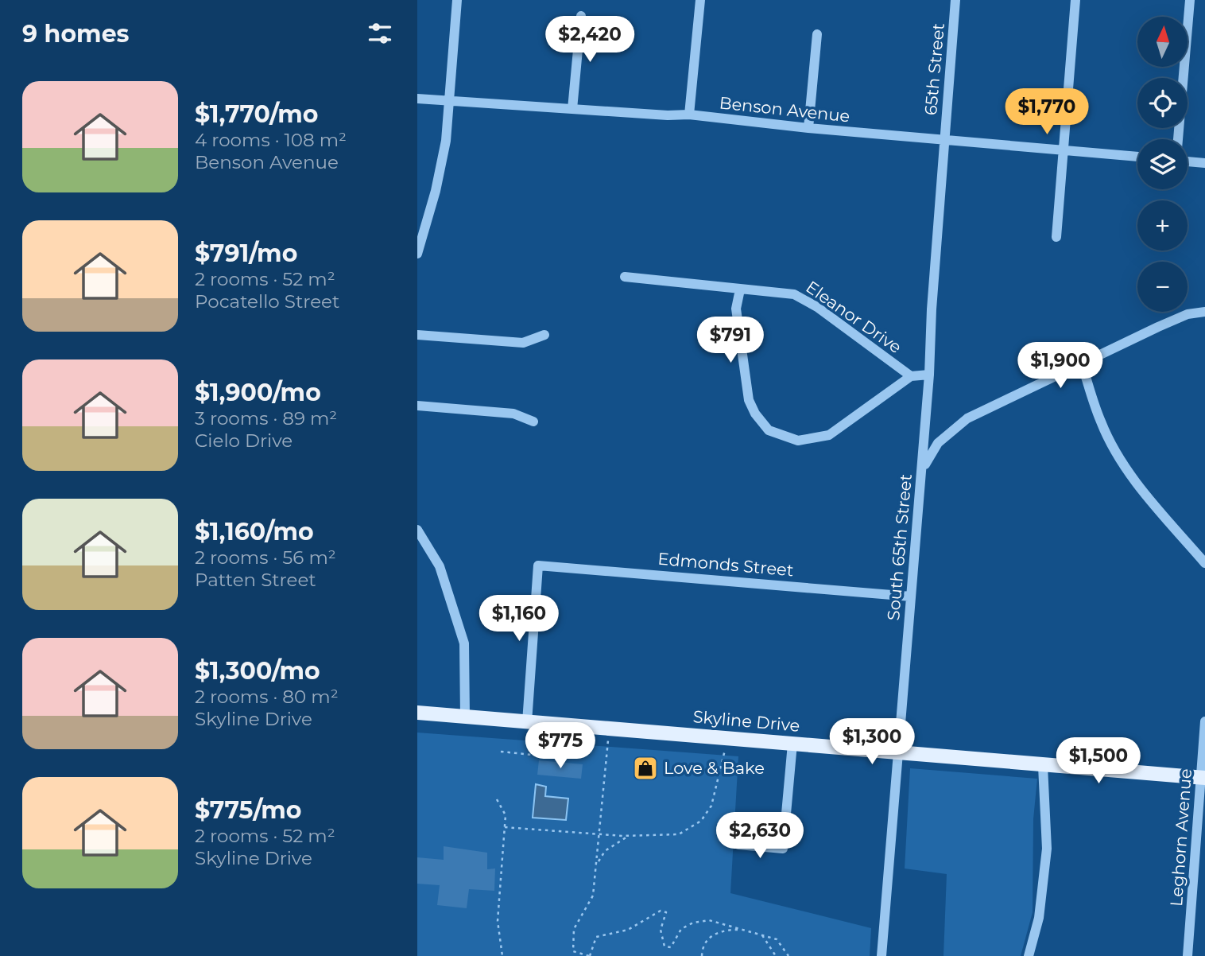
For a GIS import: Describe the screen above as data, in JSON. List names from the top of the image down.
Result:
{
  "streets": {
    "main road": ["Skyline Drive"],
    "street": [
      "65th Street",
      "Benson Avenue",
      "Eleanor Drive",
      "South 65th Street",
      "Edmonds Street",
      "Leghorn Avenue"
    ]
  },
  "crossings": [
    ["65th Street", "Benson Avenue"],
    ["65th Street", "South 65th Street"],
    ["Benson Avenue", "South 65th Street"],
    ["South 65th Street", "Edmonds Street"],
    ["South 65th Street", "Skyline Drive"],
    ["Edmonds Street", "Skyline Drive"],
    ["Skyline Drive", "Leghorn Avenue"]
  ],
  "places": {
    "shop": ["Love & Bake"]
  },
  "north": "top",
  "page": {
    "heading": "9 homes",
    "price": [
      "$2,420",
      "$1,770",
      "$791",
      "$1,900",
      "$1,160",
      "$1,300",
      "$775",
      "$1,500",
      "$2,630"
    ],
    "map_buttons": ["+", "−"],
    "list": [
      {
        "name": "$1,770/mo",
        "note": "4 rooms · 108 m² · Benson Avenue"
      },
      {
        "name": "$791/mo",
        "note": "2 rooms · 52 m² · Pocatello Street"
      },
      {
        "name": "$1,900/mo",
        "note": "3 rooms · 89 m² · Cielo Drive"
      },
      {
        "name": "$1,160/mo",
        "note": "2 rooms · 56 m² · Patten Street"
      },
      {
        "name": "$1,300/mo",
        "note": "2 rooms · 80 m² · Skyline Drive"
      },
      {
        "name": "$775/mo",
        "note": "2 rooms · 52 m² · Skyline Drive"
      }
    ]
  }
}
